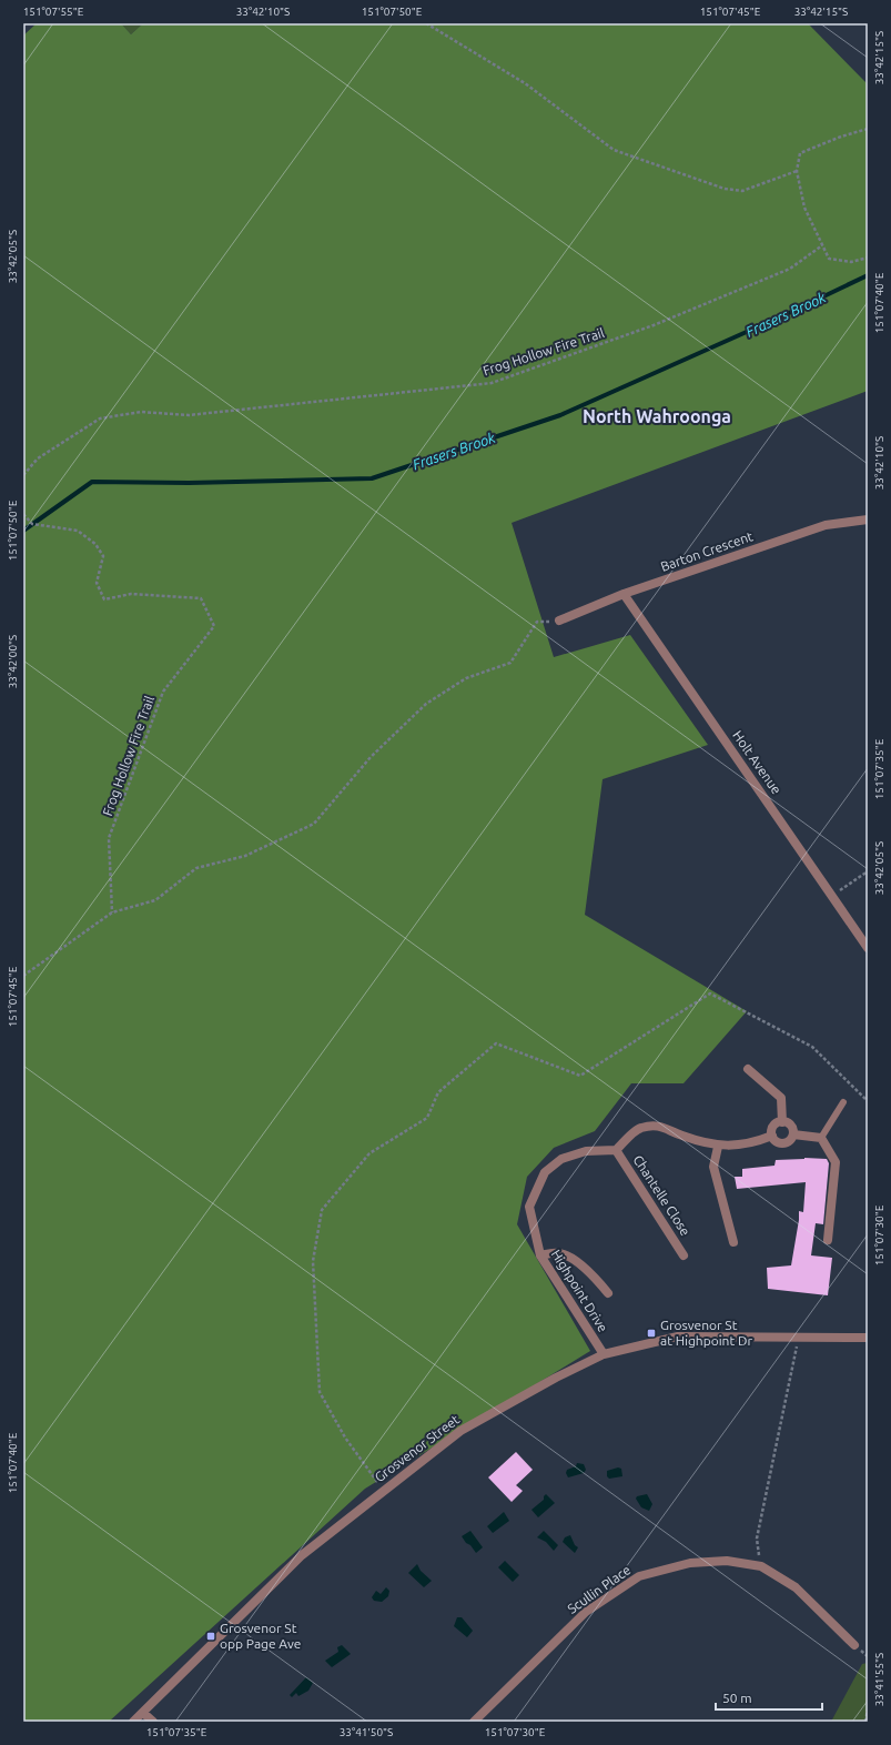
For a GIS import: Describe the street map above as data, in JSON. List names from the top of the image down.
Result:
{
  "streets": {
    "street": [
      "Barton Crescent",
      "Holt Avenue",
      "Chantelle Close",
      "Highpoint Drive",
      "Grosvenor Street",
      "Scullin Place"
    ],
    "path": ["Frog Hollow Fire Trail"]
  },
  "crossings": [
    ["Barton Crescent", "Holt Avenue"],
    ["Chantelle Close", "Highpoint Drive"],
    ["Highpoint Drive", "Grosvenor Street"]
  ],
  "districts": ["North Wahroonga"],
  "water": ["Frasers Brook"],
  "places": {
    "transit": ["Grosvenor St at Highpoint Dr", "Grosvenor St opp Page Ave"]
  },
  "scale_bar": "50 m",
  "coordinates": [
    "151°07'55\"E",
    "33°42'10\"S",
    "151°07'50\"E",
    "151°07'45\"E",
    "33°42'15\"S",
    "33°42'05\"S",
    "151°07'40\"E",
    "33°42'00\"S",
    "151°07'35\"E",
    "151°07'30\"E",
    "33°41'55\"S",
    "33°41'50\"S"
  ]
}
